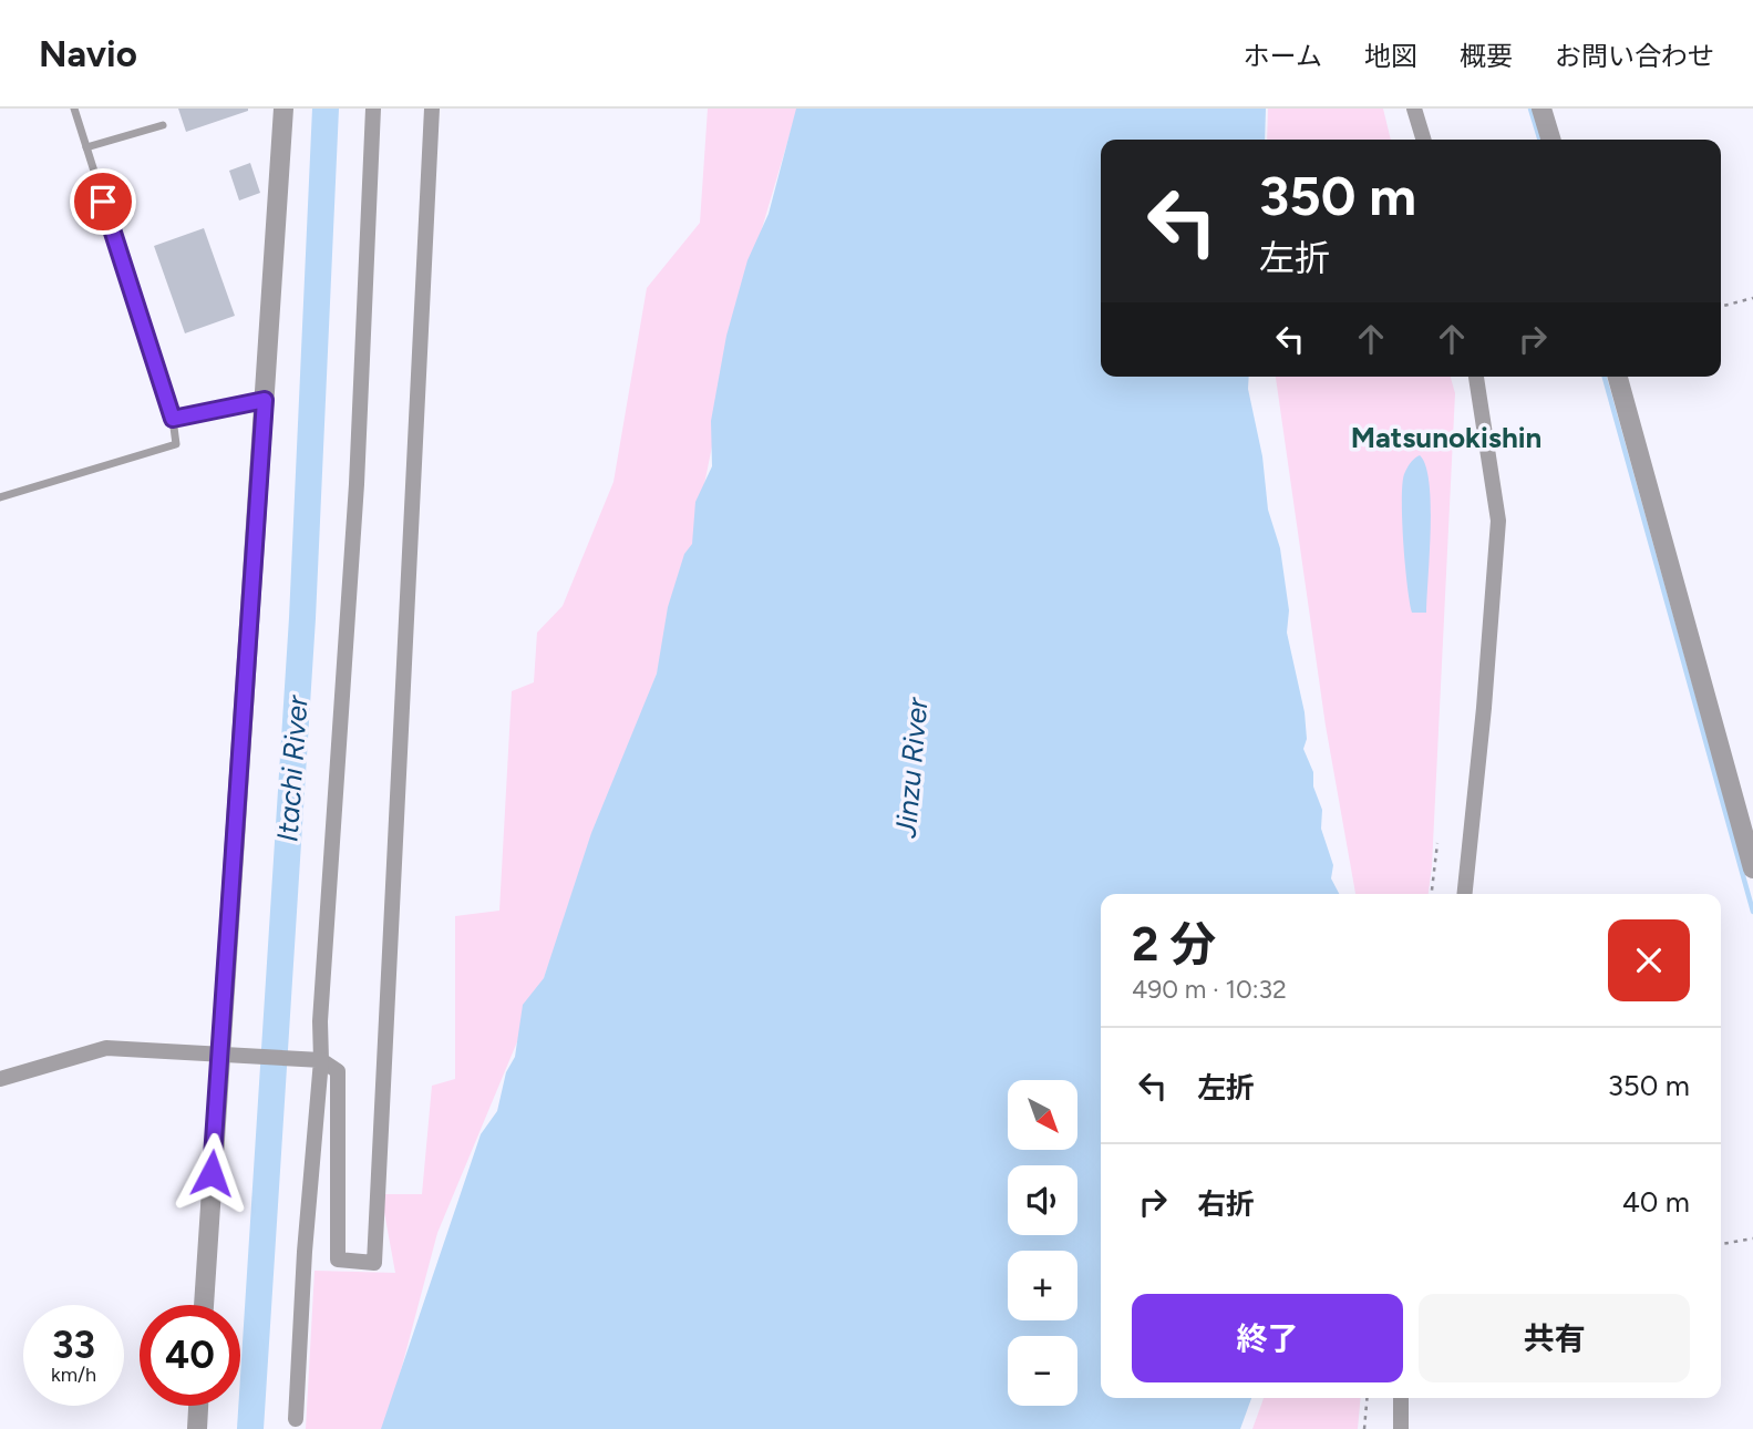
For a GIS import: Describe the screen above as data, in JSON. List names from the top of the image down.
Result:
{
  "districts": ["Matsunokishin"],
  "water": ["Jinzu River", "Itachi River"],
  "north": "bottom right",
  "page": {
    "header": "Navio",
    "nav": [
      "ホーム",
      "地図",
      "概要",
      "お問い合わせ"
    ],
    "turn": ["350 m", "左折"],
    "heading": ["2 分", "490 m · 10:32"],
    "list": [
      {
        "name": "左折",
        "value": "350 m"
      },
      {
        "name": "右折",
        "value": "40 m"
      }
    ],
    "map_buttons": ["+", "−"],
    "buttons": ["終了", "共有"],
    "speed": "33 km/h",
    "limit": "40"
  }
}
